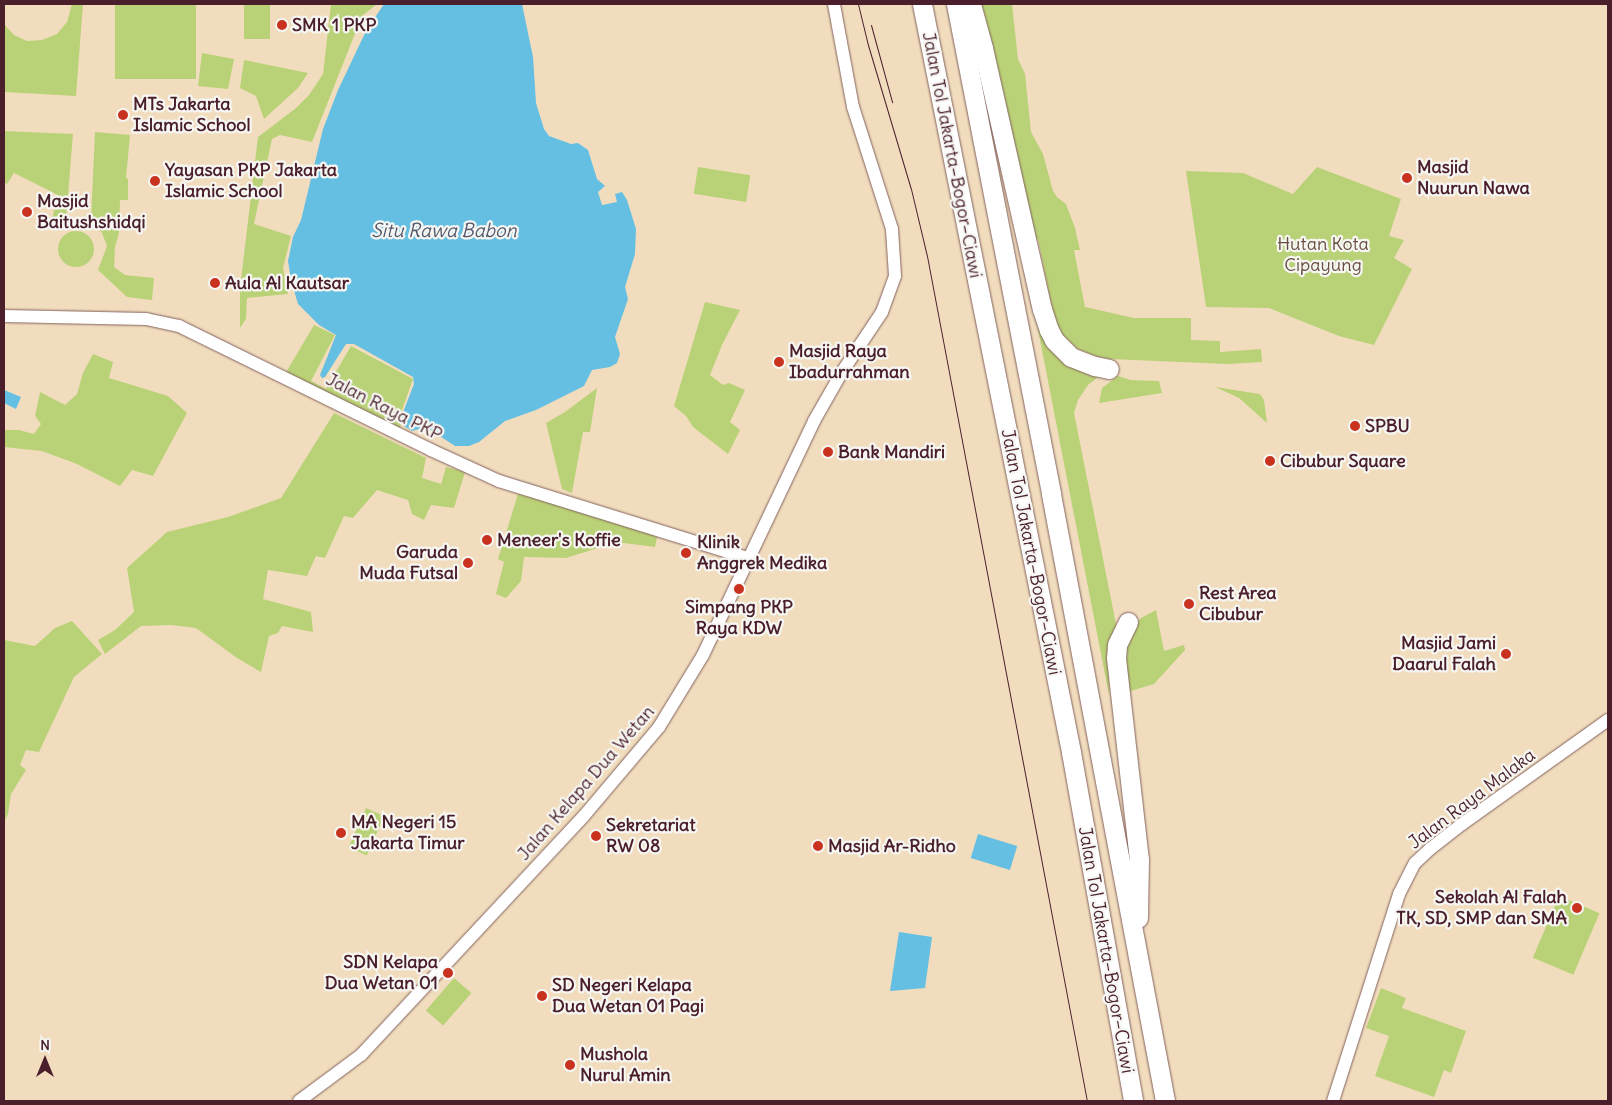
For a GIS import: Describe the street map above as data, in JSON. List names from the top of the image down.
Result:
{
  "streets": {
    "highway": ["Jalan Tol Jakarta–Bogor–Ciawi"],
    "street": ["Jalan Raya PKP", "Jalan Kelapa Dua Wetan", "Jalan Raya Malaka"]
  },
  "crossings": [
    ["Jalan Raya PKP", "Jalan Kelapa Dua Wetan"]
  ],
  "water": ["Situ Rawa Babon"],
  "parks": ["Hutan Kota Cipayung"],
  "places": [
    "SMK 1 PKP",
    "MTs Jakarta Islamic School",
    "Masjid Nuurun Nawa",
    "Yayasan PKP Jakarta Islamic School",
    "Masjid Baitushshidqi",
    "Aula Al Kautsar",
    "Masjid Raya Ibadurrahman",
    "SPBU",
    "Bank Mandiri",
    "Cibubur Square",
    "Meneer's Koffie",
    "Klinik Anggrek Medika",
    "Garuda Muda Futsal",
    "Simpang PKP Raya KDW",
    "Rest Area Cibubur",
    "Masjid Jami Daarul Falah",
    "MA Negeri 15 Jakarta Timur",
    "Sekretariat RW 08",
    "Masjid Ar-Ridho",
    "Sekolah Al Falah TK, SD, SMP dan SMA",
    "SDN Kelapa Dua Wetan 01",
    "SD Negeri Kelapa Dua Wetan 01 Pagi",
    "Mushola Nurul Amin"
  ],
  "north": "top"
}
